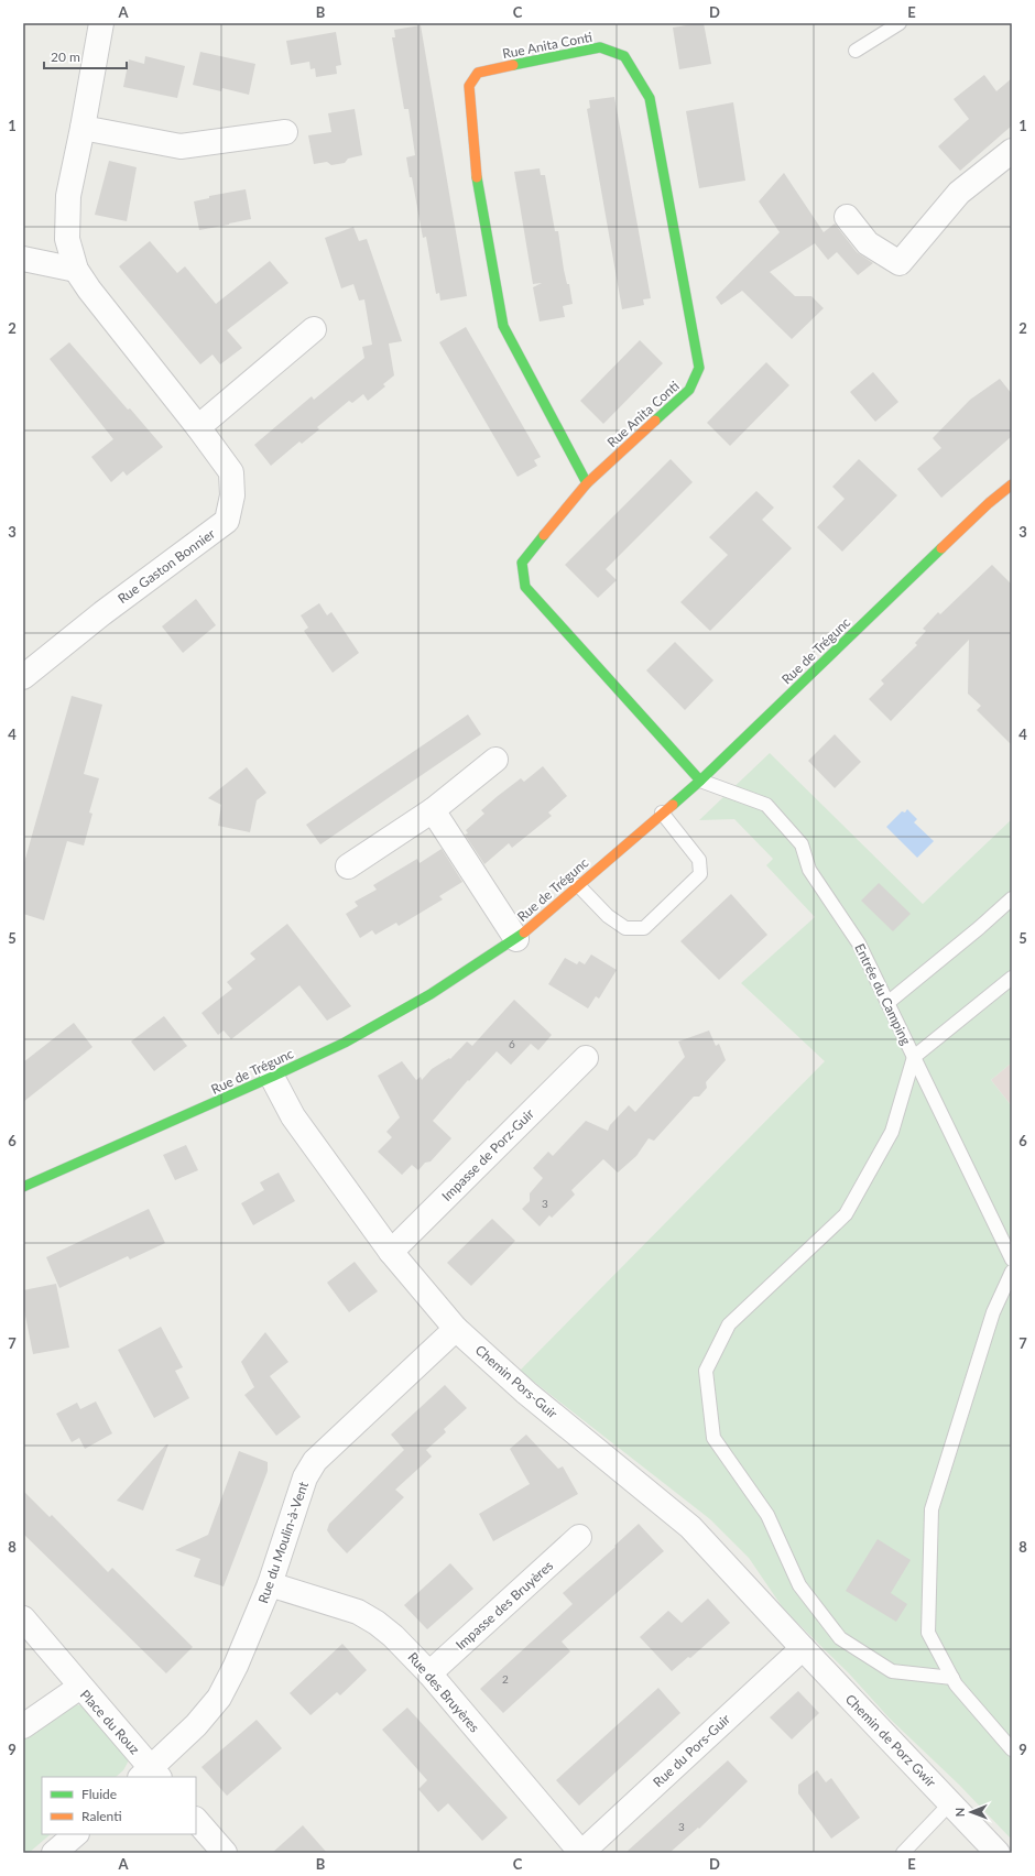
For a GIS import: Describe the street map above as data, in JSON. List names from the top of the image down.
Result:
{
  "streets": {
    "street": [
      "Rue Anita Conti",
      "Rue Gaston Bonnier",
      "Rue de Trégunc",
      "Impasse de Porz-Guir",
      "Chemin Pors-Guir",
      "Rue du Moulin-à-Vent",
      "Impasse des Bruyères",
      "Rue des Bruyères",
      "Place du Rouz",
      "Chemin de Porz Gwir",
      "Rue du Pors-Guir"
    ],
    "lane": ["Entrée du Camping"]
  },
  "crossings": [
    ["Rue Anita Conti", "Rue de Trégunc"],
    ["Rue Anita Conti", "Entrée du Camping"],
    ["Rue de Trégunc", "Entrée du Camping"],
    ["Rue de Trégunc", "Chemin Pors-Guir"],
    ["Impasse de Porz-Guir", "Chemin Pors-Guir"],
    ["Chemin Pors-Guir", "Rue du Moulin-à-Vent"],
    ["Chemin Pors-Guir", "Chemin de Porz Gwir"],
    ["Chemin Pors-Guir", "Rue du Pors-Guir"],
    ["Rue du Moulin-à-Vent", "Rue des Bruyères"],
    ["Rue du Moulin-à-Vent", "Place du Rouz"],
    ["Impasse des Bruyères", "Rue des Bruyères"],
    ["Rue des Bruyères", "Rue du Pors-Guir"],
    ["Chemin de Porz Gwir", "Rue du Pors-Guir"]
  ],
  "house_numbers": [
    "6",
    "3",
    "2",
    "3"
  ],
  "legend": ["Fluide", "Ralenti"],
  "scale_bar": "20 m",
  "north": "left",
  "grid": {
    "columns": [
      "A",
      "B",
      "C",
      "D",
      "E"
    ],
    "rows": [
      "1",
      "2",
      "3",
      "4",
      "5",
      "6",
      "7",
      "8",
      "9"
    ]
  }
}
